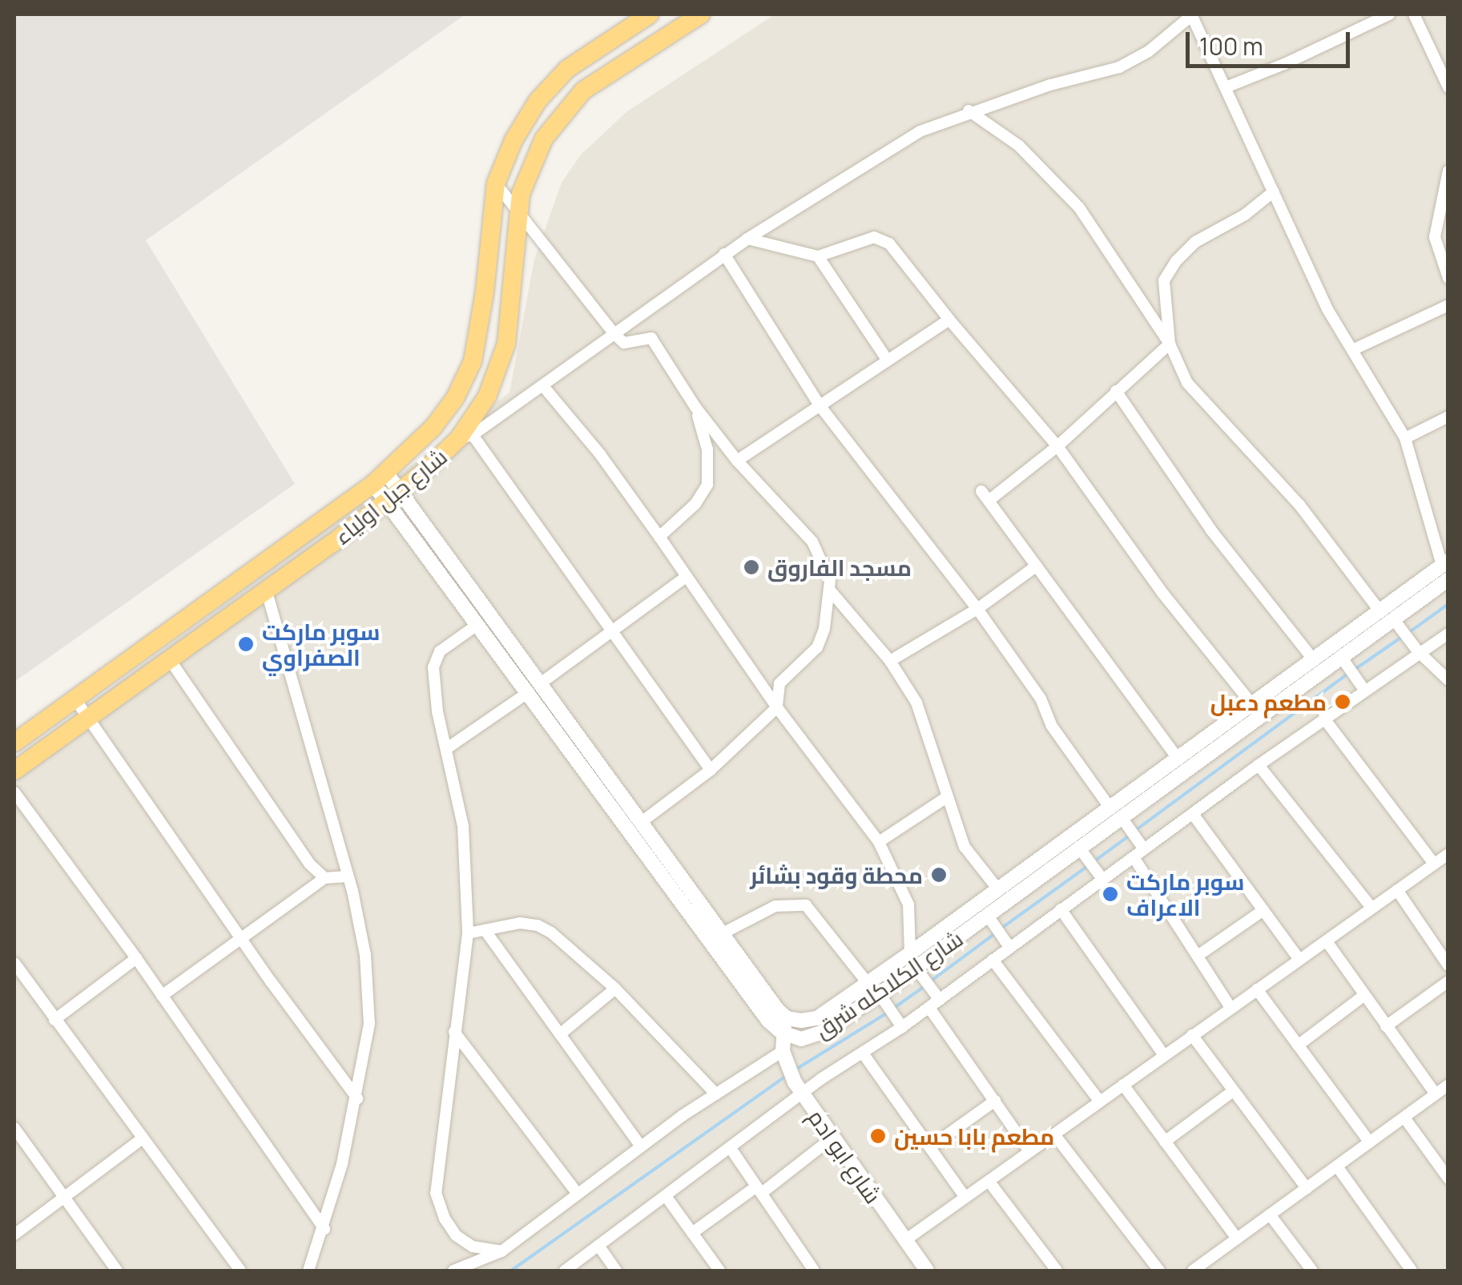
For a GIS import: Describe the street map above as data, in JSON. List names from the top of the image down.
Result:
{
  "streets": {
    "highway": ["شارع جبل اولياء"],
    "street": ["شارع الكلاكله شرق", "شارع ابو ادم"]
  },
  "crossings": [
    ["شارع جبل اولياء", "شارع الكلاكله شرق"],
    ["شارع الكلاكله شرق", "شارع ابو ادم"]
  ],
  "places": [
    "مسجد الفاروق",
    "سوبر ماركت الصفراوي",
    "مطعم دعبل",
    "محطة وقود بشائر",
    "سوبر ماركت الاعراف",
    "مطعم بابا حسين"
  ],
  "scale_bar": "100 m"
}
